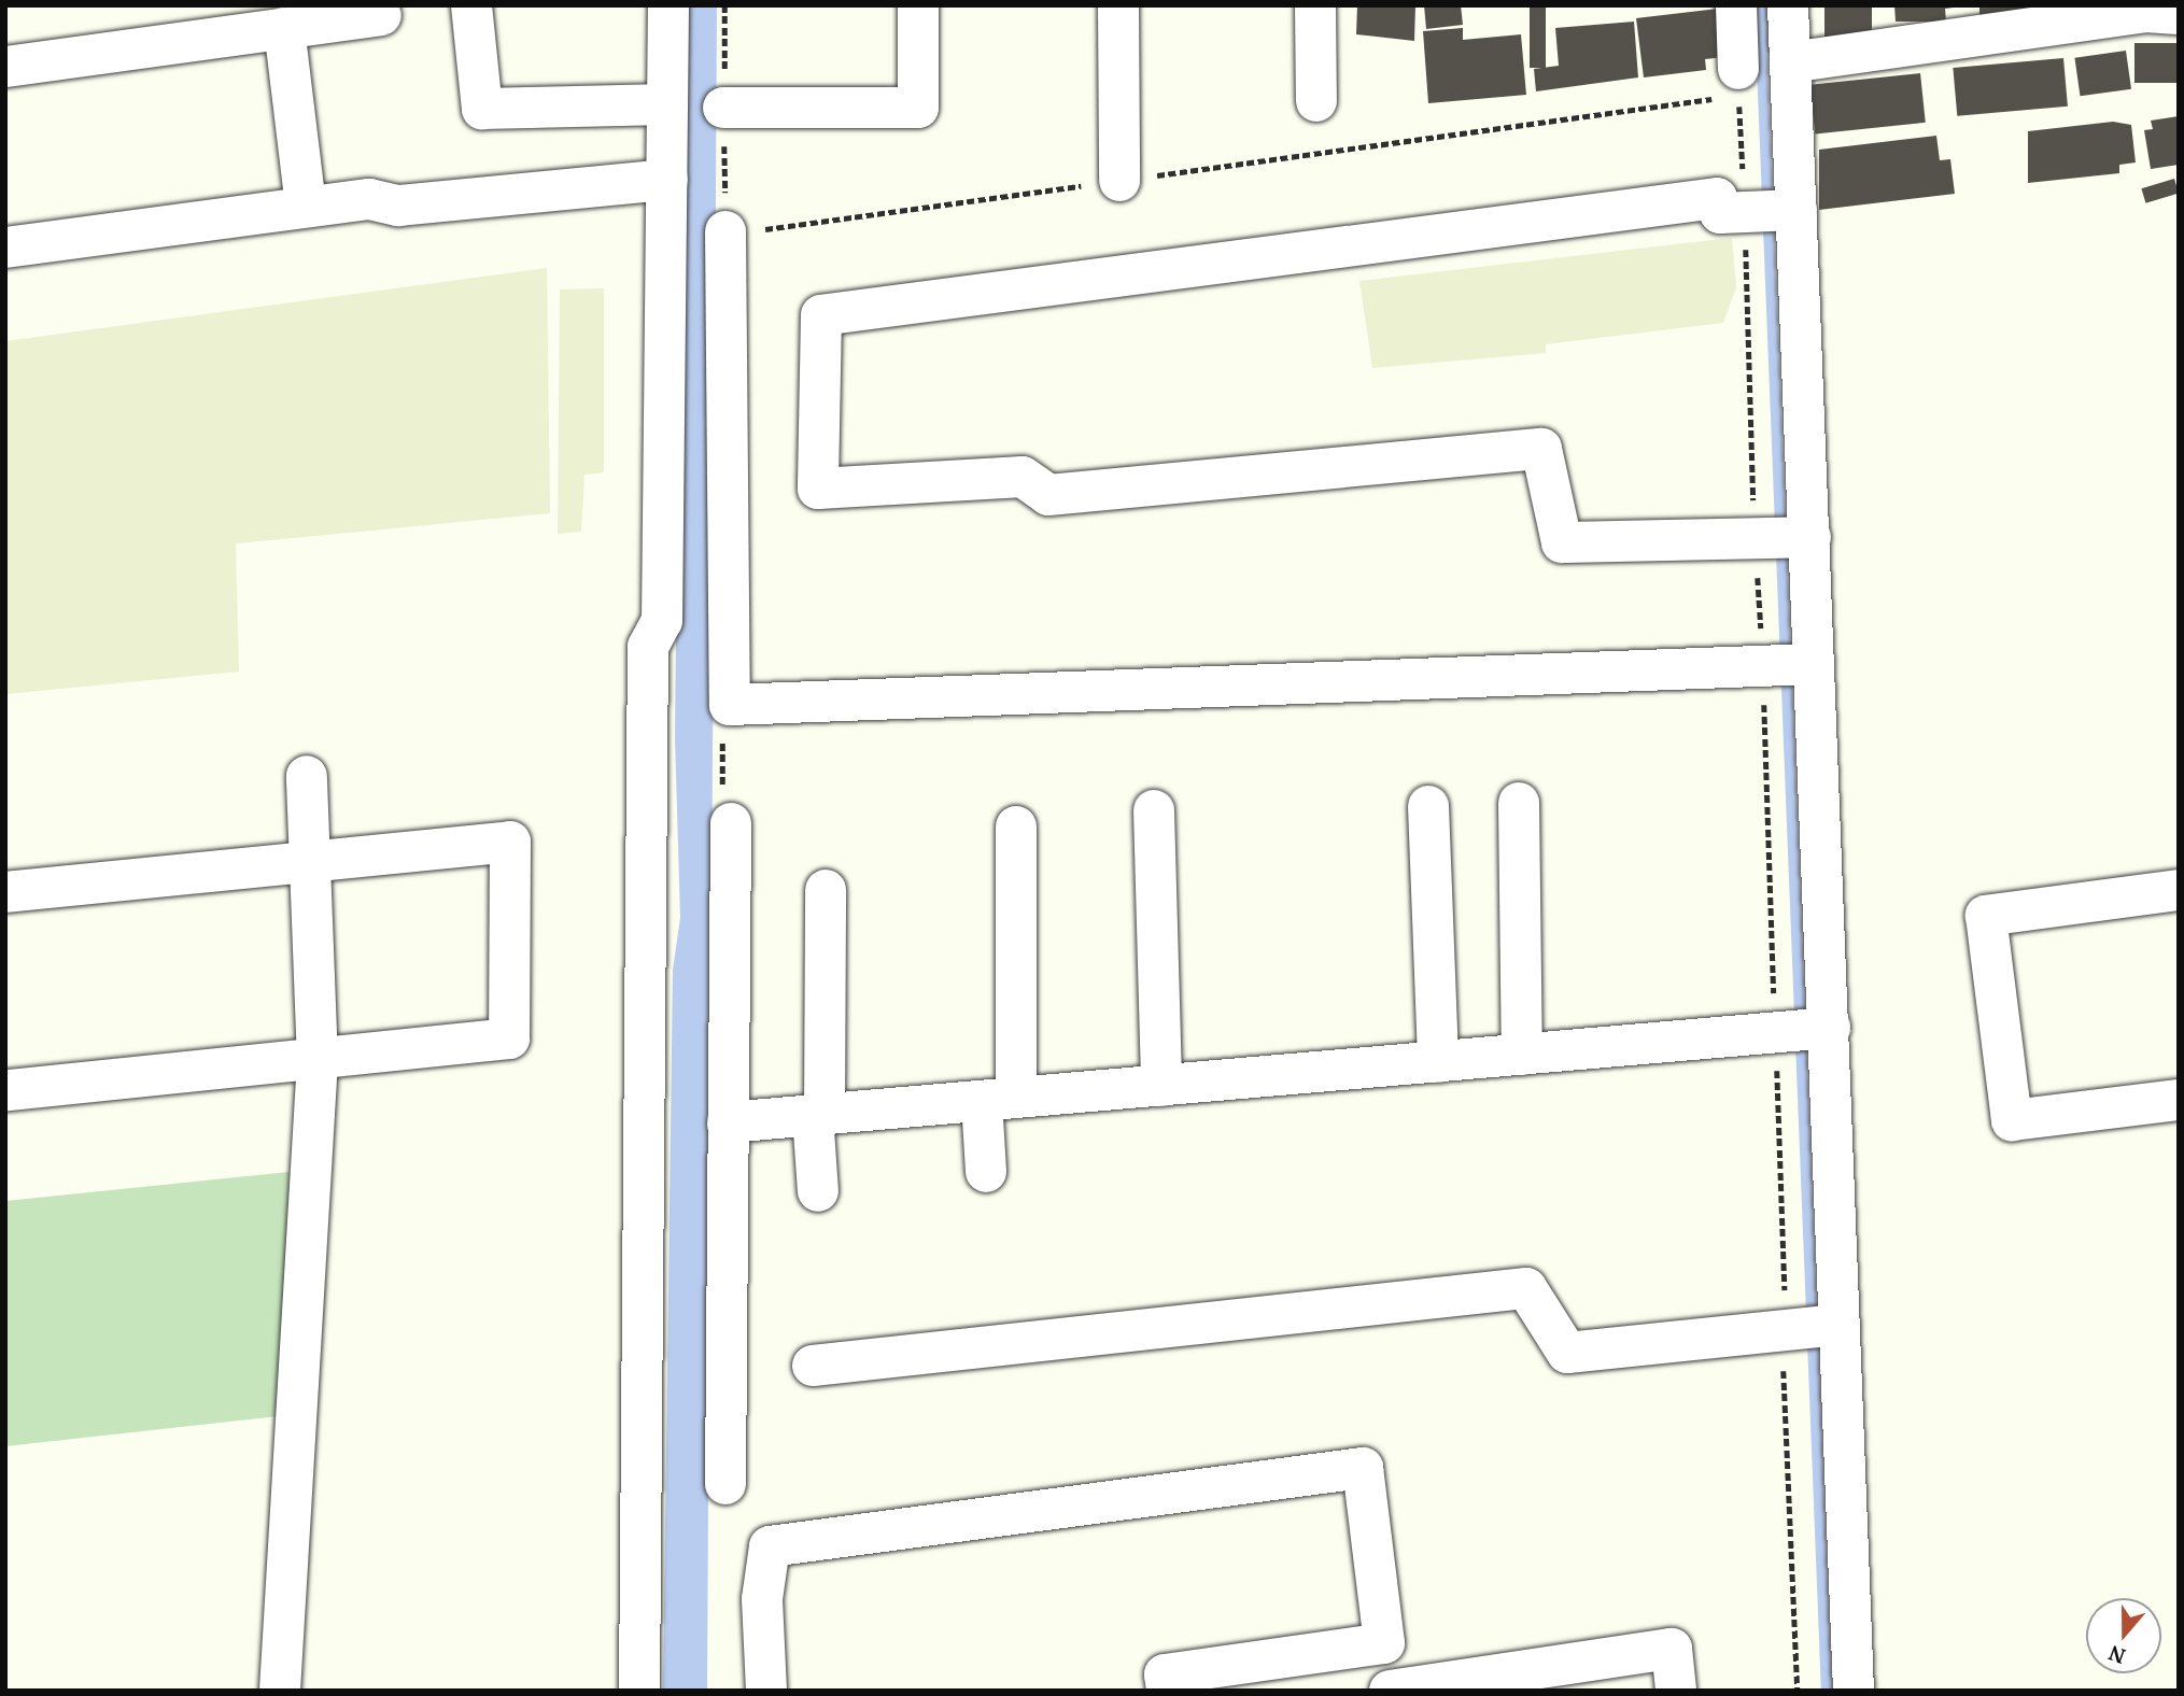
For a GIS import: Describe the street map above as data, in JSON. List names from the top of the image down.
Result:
{
  "north": "bottom"
}
